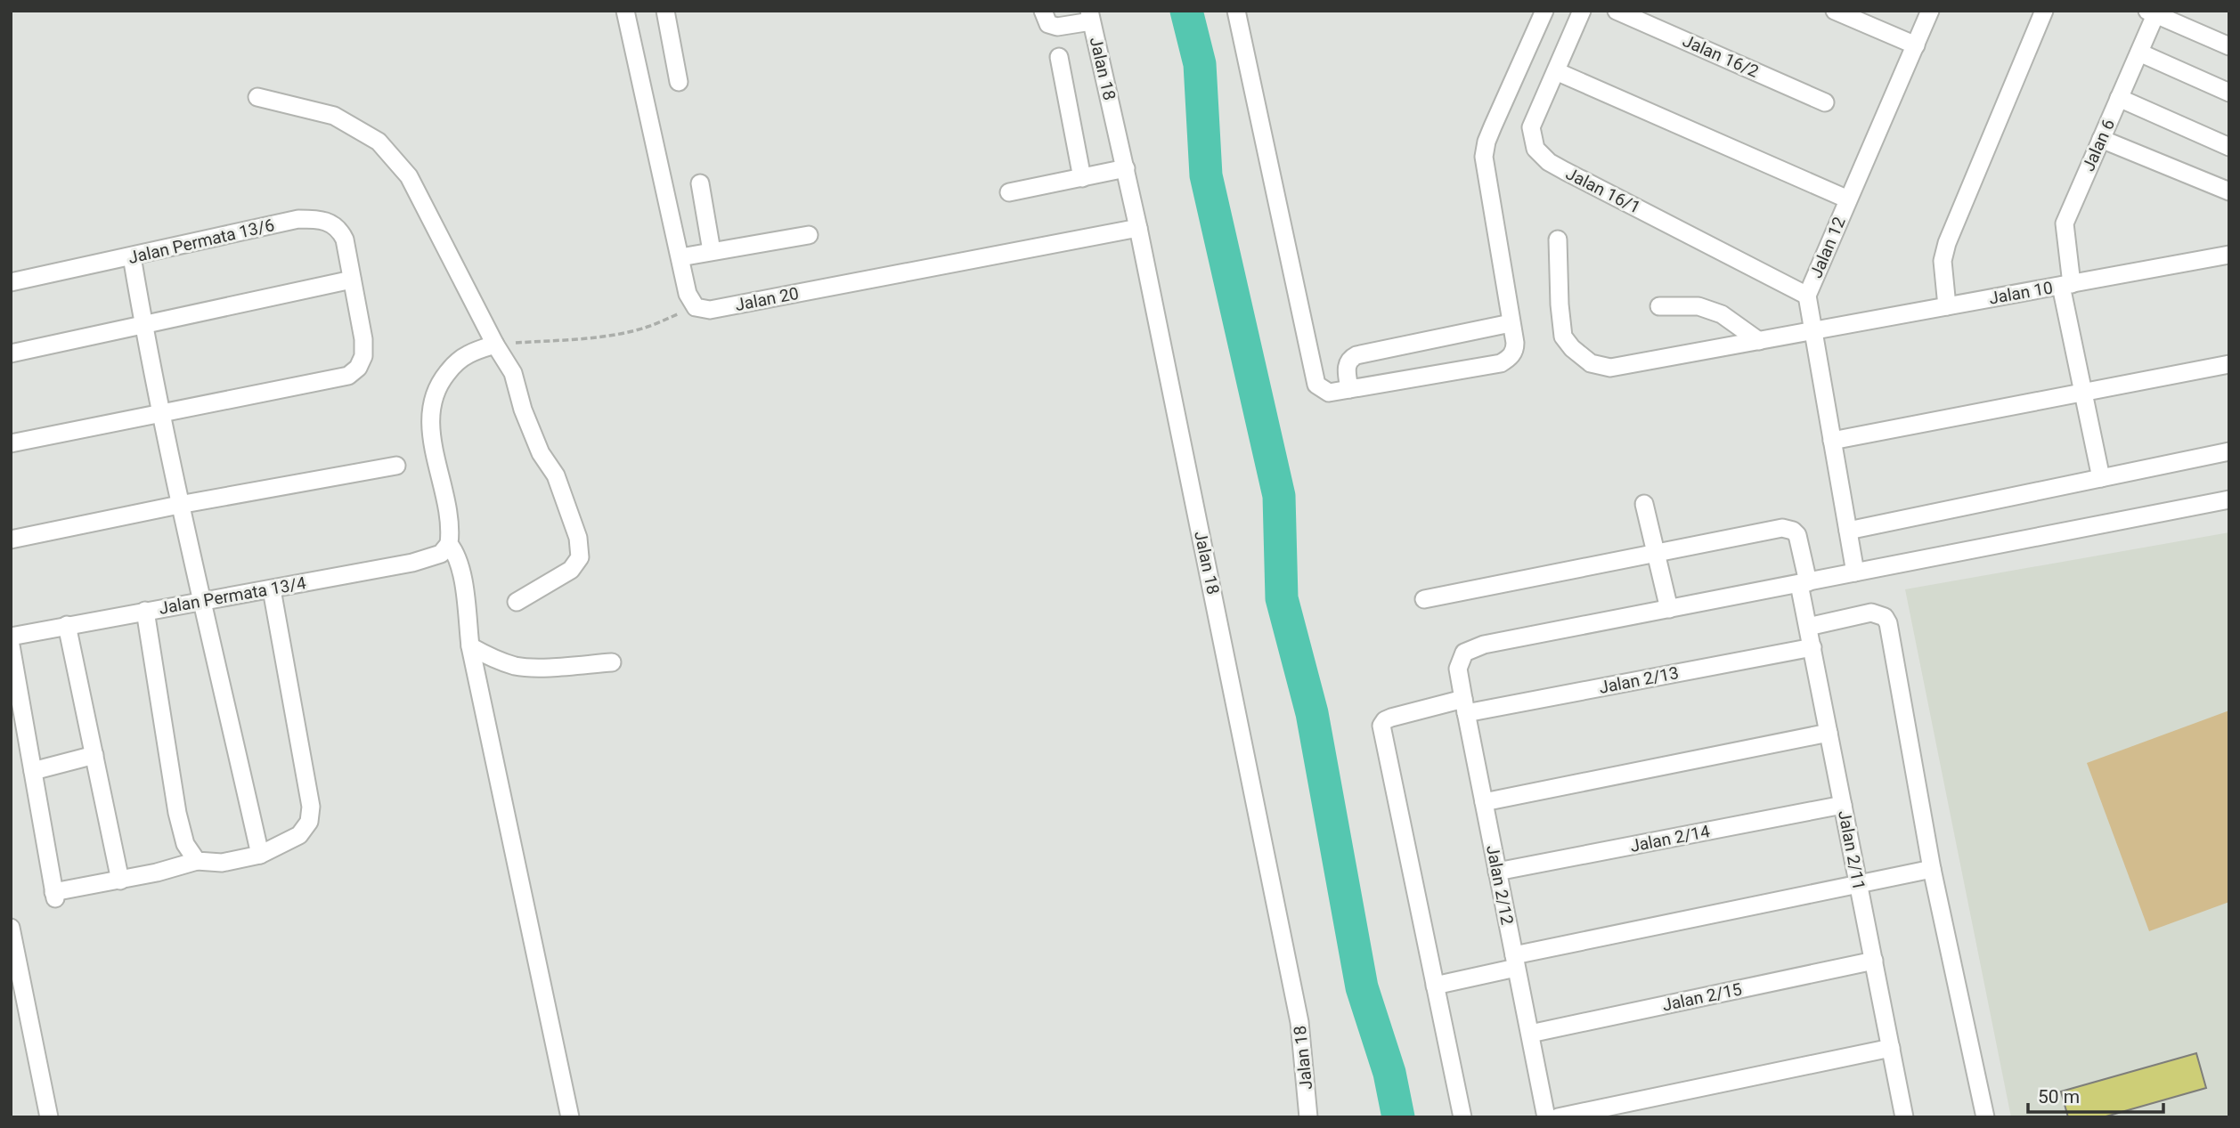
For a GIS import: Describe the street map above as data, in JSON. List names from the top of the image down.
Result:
{
  "streets": {
    "street": [
      "Jalan 16/2",
      "Jalan 18",
      "Jalan 6",
      "Jalan 16/1",
      "Jalan Permata 13/6",
      "Jalan 12",
      "Jalan 10",
      "Jalan 20",
      "Jalan Permata 13/4",
      "Jalan 2/13",
      "Jalan 2/14",
      "Jalan 2/11",
      "Jalan 2/12",
      "Jalan 2/15"
    ]
  },
  "crossings": [
    ["Jalan 18", "Jalan 20"],
    ["Jalan 6", "Jalan 10"],
    ["Jalan 16/1", "Jalan 12"],
    ["Jalan 12", "Jalan 10"],
    ["Jalan 2/13", "Jalan 2/11"],
    ["Jalan 2/13", "Jalan 2/12"],
    ["Jalan 2/14", "Jalan 2/11"],
    ["Jalan 2/14", "Jalan 2/12"],
    ["Jalan 2/11", "Jalan 2/15"],
    ["Jalan 2/12", "Jalan 2/15"]
  ],
  "scale_bar": "50 m"
}
